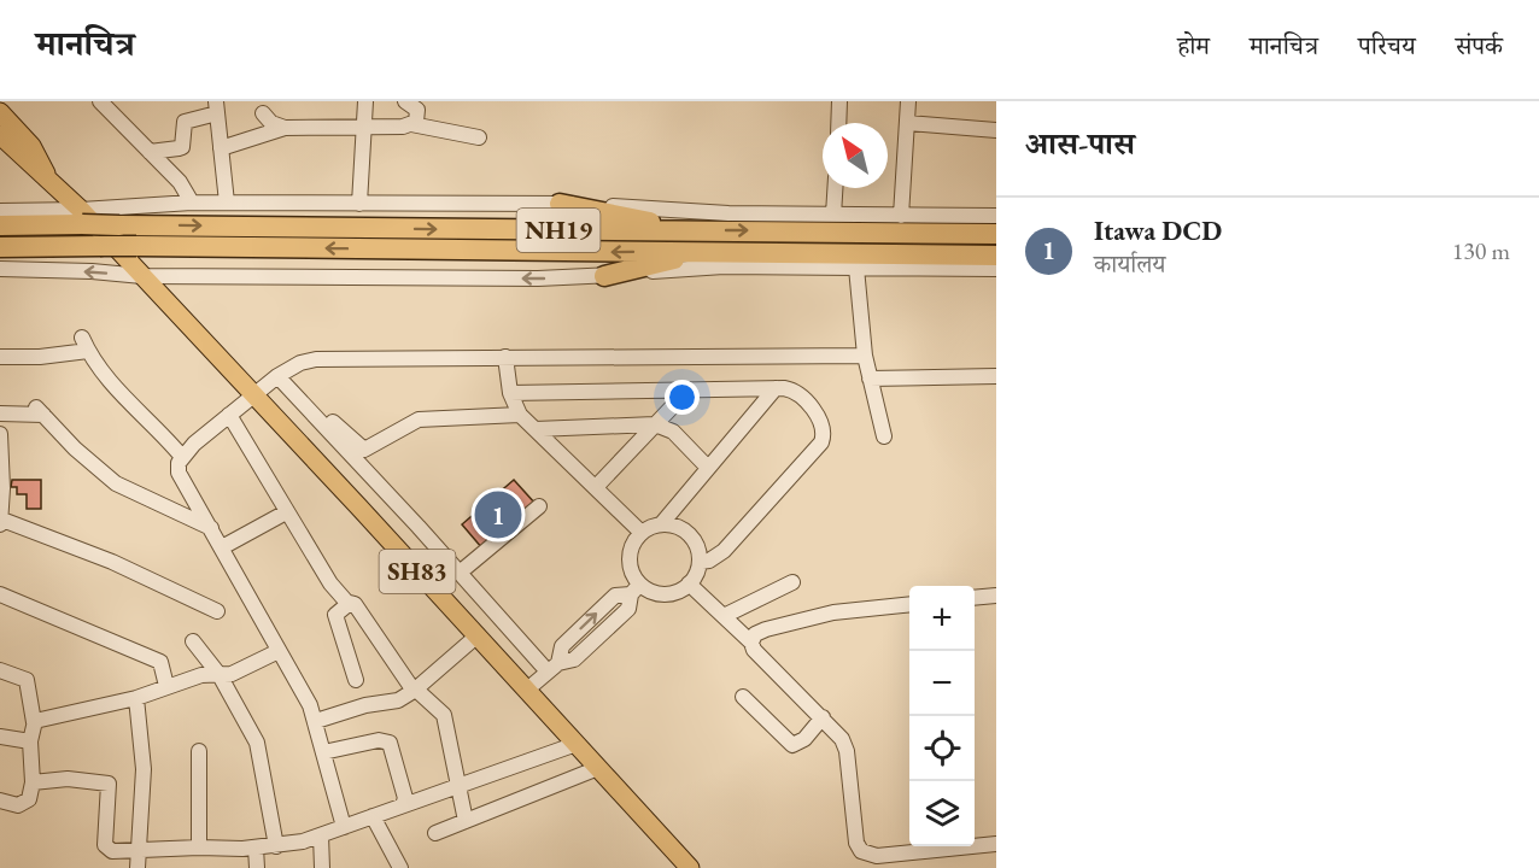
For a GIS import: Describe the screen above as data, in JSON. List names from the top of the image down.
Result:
{
  "streets": {
    "highway": ["NH19"],
    "main road": ["SH83"]
  },
  "crossings": [
    ["NH19", "SH83"]
  ],
  "north": "top left",
  "page": {
    "header": "मानचित्र",
    "nav": [
      "होम",
      "मानचित्र",
      "परिचय",
      "संपर्क"
    ],
    "heading": "आस-पास",
    "list": [
      {
        "mark": "1",
        "name": "Itawa DCD",
        "note": "कार्यालय",
        "value": "130 m"
      }
    ],
    "pins": "1",
    "map_buttons": ["+", "−"]
  }
}
